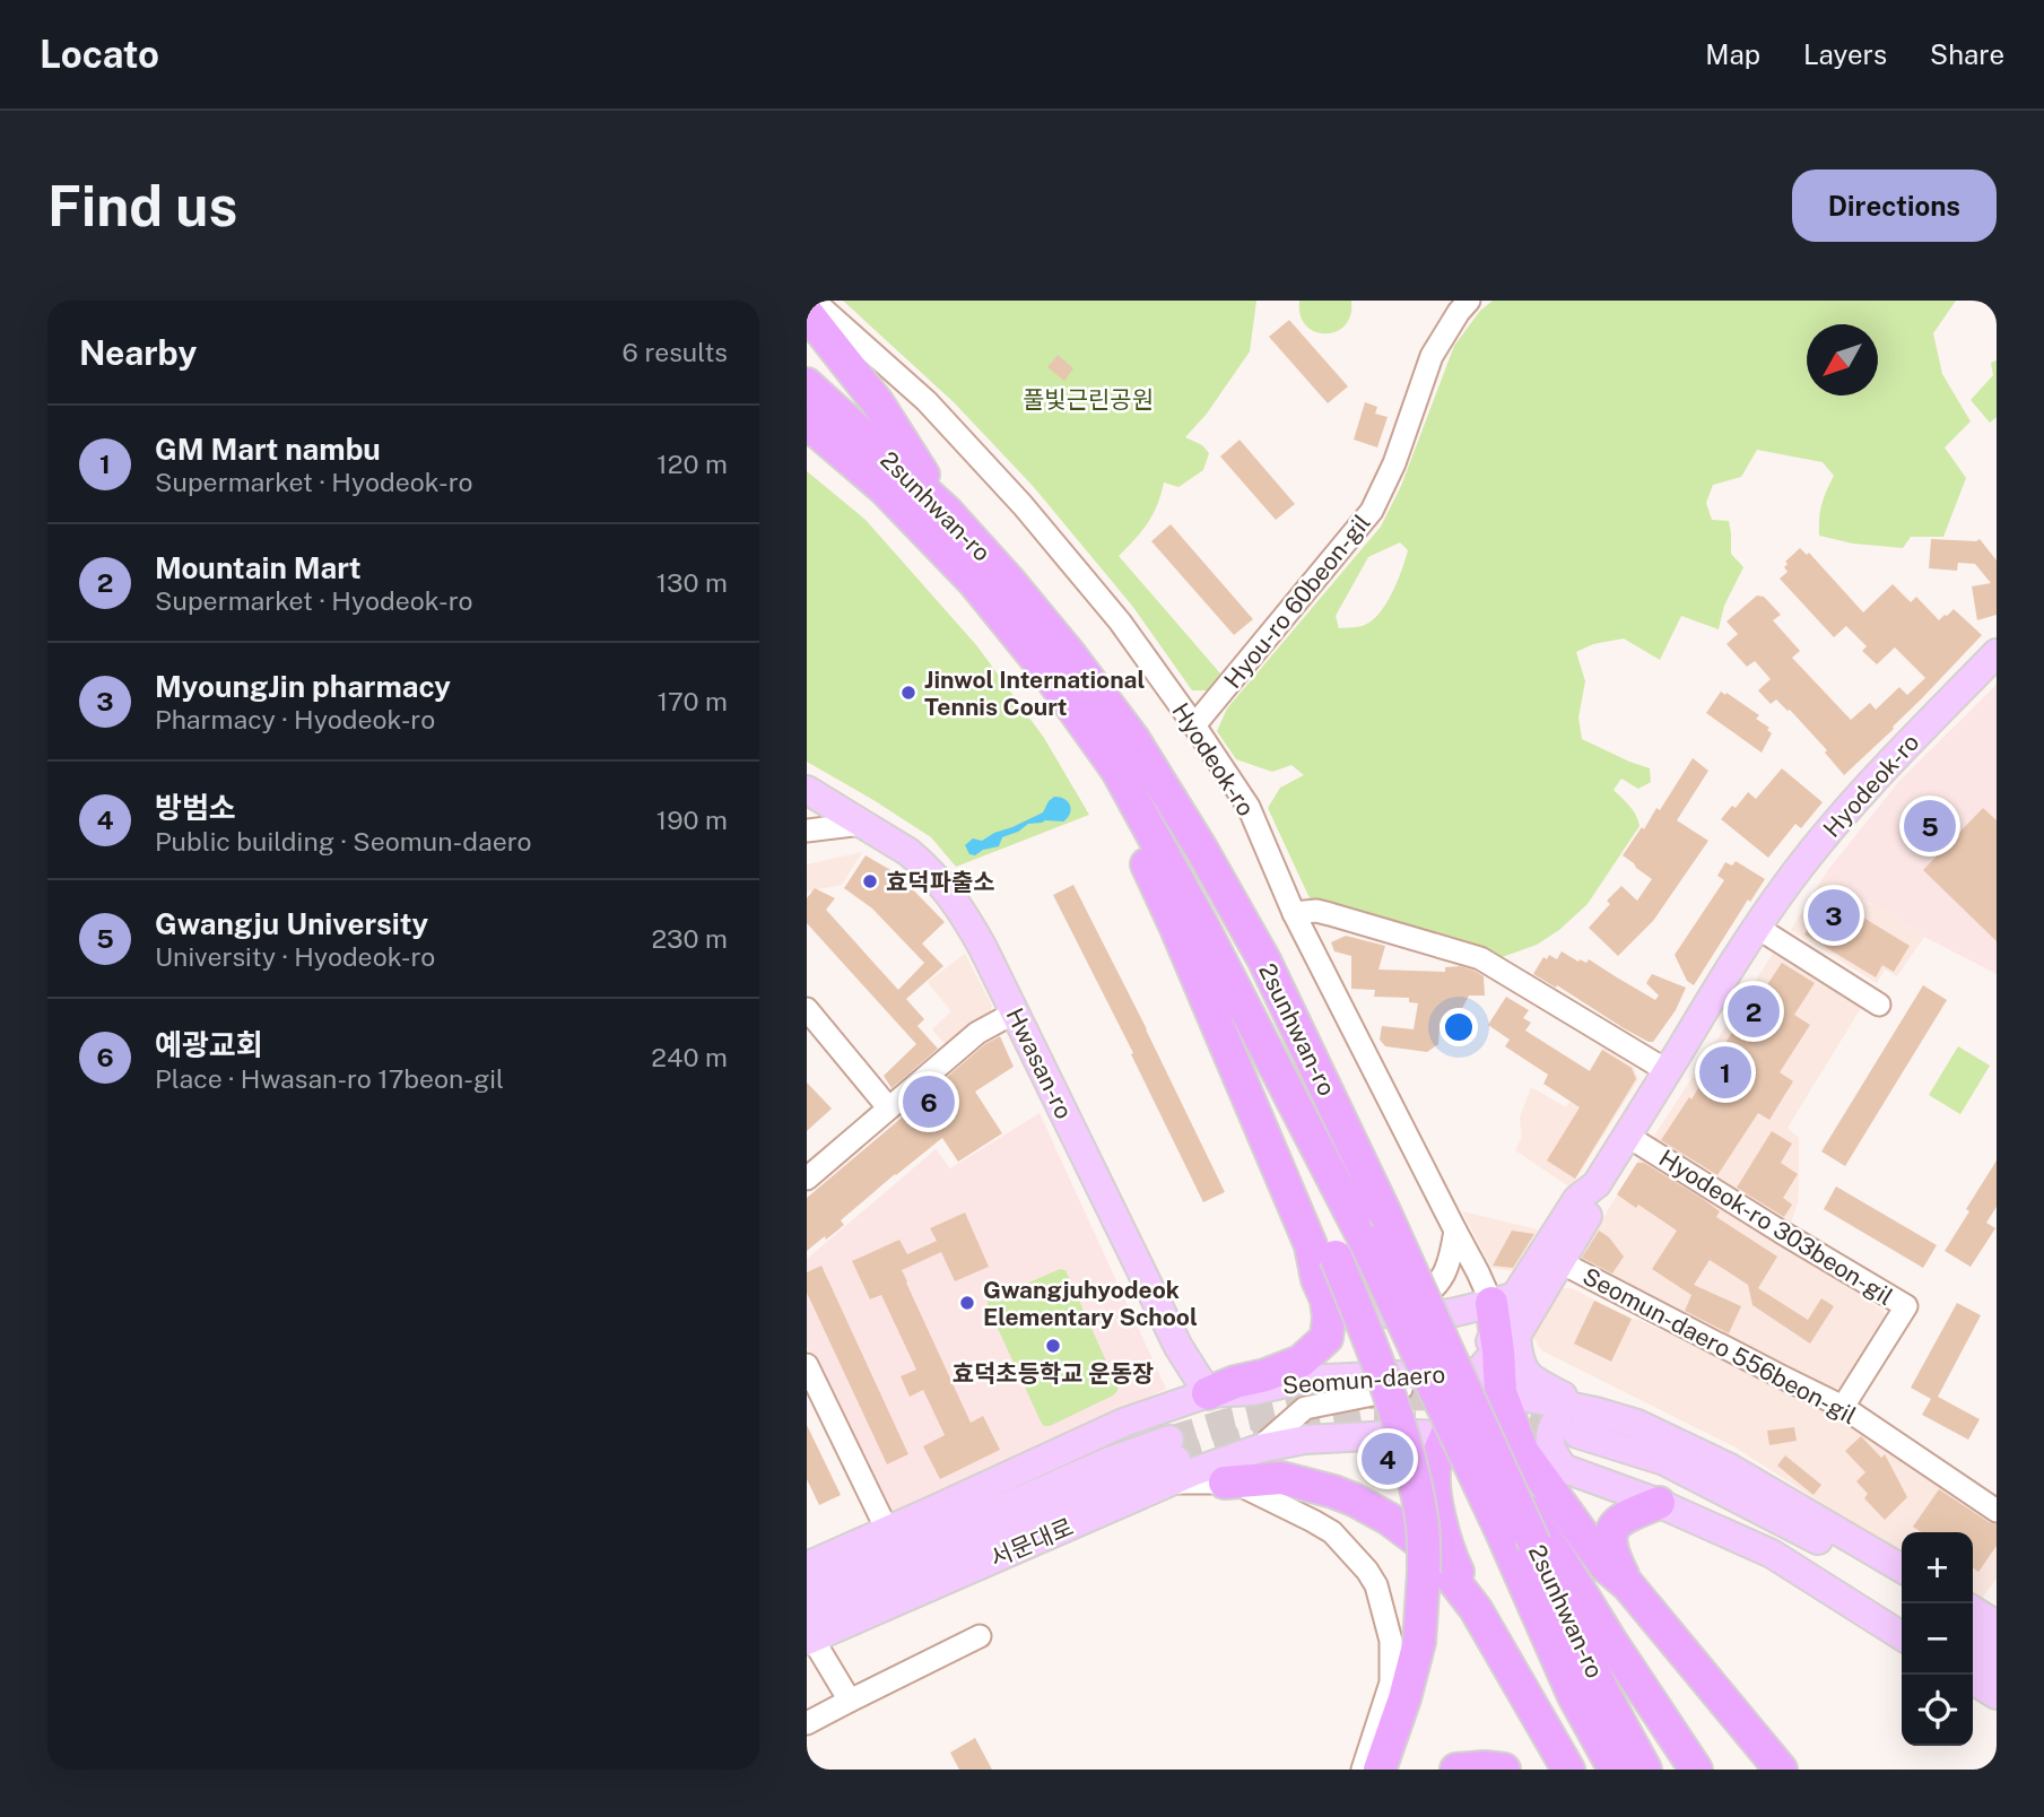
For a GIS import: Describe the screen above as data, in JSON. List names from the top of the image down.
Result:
{
  "streets": {
    "highway": ["2sunhwan-ro"],
    "main road": [
      "Hyodeok-ro",
      "Hwasan-ro",
      "Seomun-daero",
      "서문대로"
    ],
    "street": ["Hyou-ro 60beon-gil", "Hyodeok-ro 303beon-gil", "Seomun-daero 556beon-gil"]
  },
  "crossings": [
    ["Hyou-ro 60beon-gil", "Hyodeok-ro"],
    ["Hyodeok-ro", "Hyodeok-ro 303beon-gil"],
    ["Hyodeok-ro", "Seomun-daero 556beon-gil"],
    ["Hyodeok-ro", "Seomun-daero"],
    ["Hwasan-ro", "Seomun-daero"],
    ["Hyodeok-ro 303beon-gil", "Seomun-daero 556beon-gil"]
  ],
  "parks": ["풀빛근린공원"],
  "places": [
    "Jinwol International Tennis Court",
    "효덕파출소",
    "Gwangjuhyodeok Elementary School",
    "효덕초등학교 운동장"
  ],
  "north": "bottom left",
  "page": {
    "header": "Locato",
    "nav": ["Map", "Layers", "Share"],
    "buttons": "Directions",
    "title": "Find us",
    "heading": ["Nearby", "6 results"],
    "list": [
      {
        "mark": "1",
        "name": "GM Mart nambu",
        "note": "Supermarket · Hyodeok-ro",
        "value": "120 m"
      },
      {
        "mark": "2",
        "name": "Mountain Mart",
        "note": "Supermarket · Hyodeok-ro",
        "value": "130 m"
      },
      {
        "mark": "3",
        "name": "MyoungJin pharmacy",
        "note": "Pharmacy · Hyodeok-ro",
        "value": "170 m"
      },
      {
        "mark": "4",
        "name": "방범소",
        "note": "Public building · Seomun-daero",
        "value": "190 m"
      },
      {
        "mark": "5",
        "name": "Gwangju University",
        "note": "University · Hyodeok-ro",
        "value": "230 m"
      },
      {
        "mark": "6",
        "name": "예광교회",
        "note": "Place · Hwasan-ro 17beon-gil",
        "value": "240 m"
      }
    ],
    "pins": [
      "5",
      "3",
      "2",
      "1",
      "6",
      "4"
    ],
    "map_buttons": ["+", "−"]
  }
}
